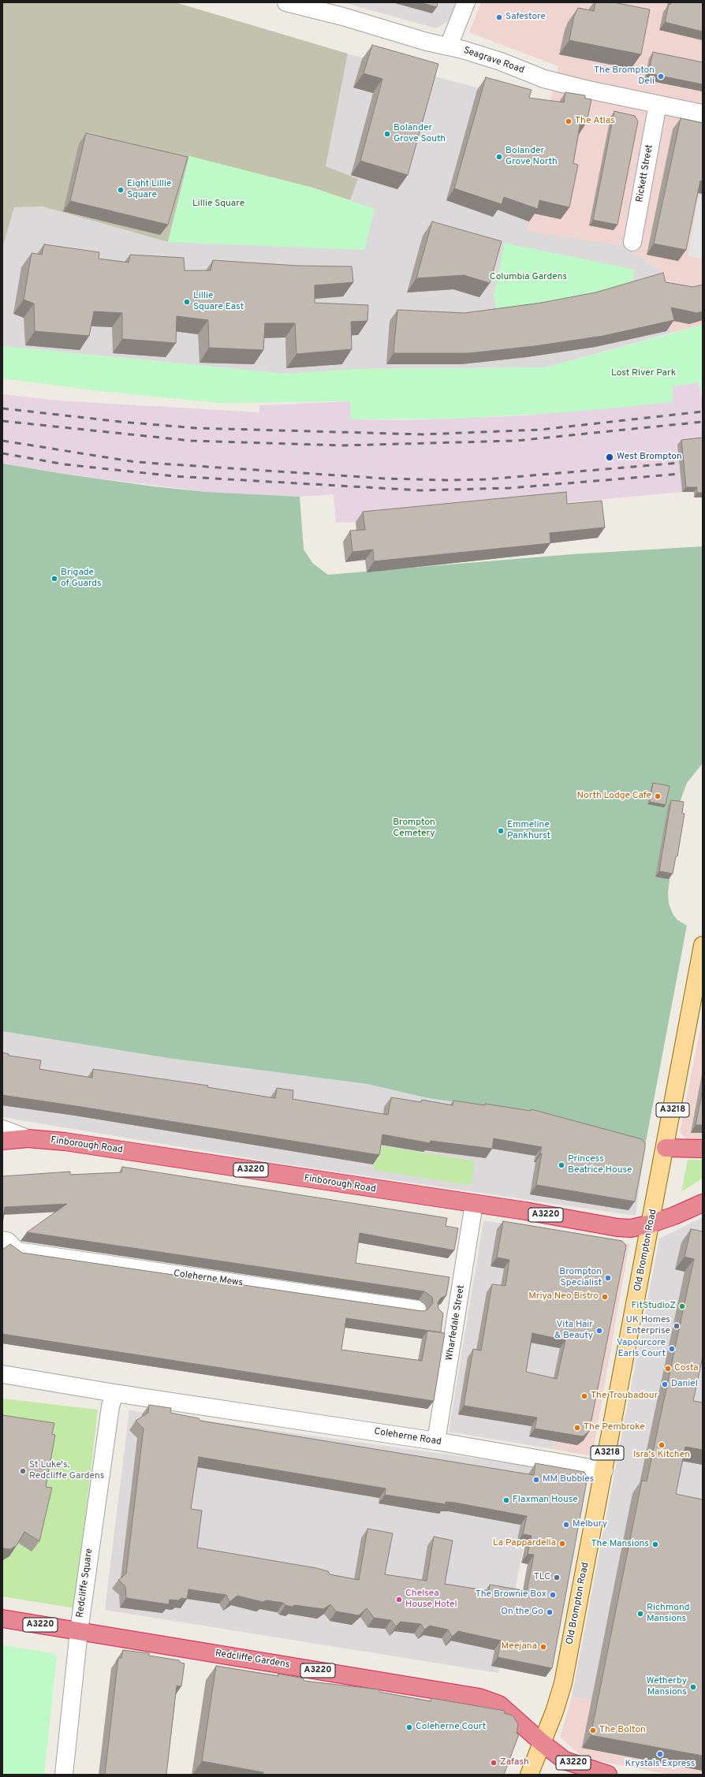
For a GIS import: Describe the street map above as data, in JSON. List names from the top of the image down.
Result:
{
  "streets": {
    "highway": ["Finborough Road", "A3220", "Redcliffe Gardens"],
    "main road": ["A3218", "Old Brompton Road"],
    "street": [
      "Seagrave Road",
      "Rickett Street",
      "Coleherne Mews",
      "Wharfedale Street",
      "Coleherne Road",
      "Redcliffe Square"
    ]
  },
  "crossings": [
    ["Seagrave Road", "Rickett Street"],
    ["Finborough Road", "A3220"],
    ["Finborough Road", "Old Brompton Road"],
    ["Finborough Road", "Wharfedale Street"],
    ["A3220", "Old Brompton Road"],
    ["A3220", "Redcliffe Gardens"],
    ["Old Brompton Road", "Coleherne Road"],
    ["Old Brompton Road", "Redcliffe Gardens"],
    ["Wharfedale Street", "Coleherne Road"],
    ["Coleherne Road", "Redcliffe Square"],
    ["Redcliffe Square", "Redcliffe Gardens"]
  ],
  "parks": [
    "Lillie Square",
    "Columbia Gardens",
    "Lost River Park",
    "Brompton Cemetery"
  ],
  "places": [
    "Safestore",
    "The Brompton Deli",
    "The Atlas",
    "Bolander Grove South",
    "Bolander Grove North",
    "Eight Lillie Square",
    "Lillie Square East",
    "West Brompton",
    "Brigade of Guards",
    "North Lodge Cafe",
    "Emmeline Pankhurst",
    "Princess Beatrice House",
    "Brompton Specialist",
    "Mriya Neo Bistro",
    "FitStudioZ",
    "UK Homes Enterprise",
    "Vita Hair & Beauty",
    "Vapourcore Earls Court",
    "Costa",
    "Daniel",
    "The Troubadour",
    "The Pembroke",
    "Isra's Kitchen",
    "St Luke's, Redcliffe Gardens",
    "MM Bubbles",
    "Flaxman House",
    "Melbury",
    "La Pappardella",
    "The Mansions",
    "TLC",
    "The Brownie Box",
    "Chelsea House Hotel",
    "On the Go",
    "Richmond Mansions",
    "Meejana",
    "Wetherby Mansions",
    "Coleherne Court",
    "The Bolton",
    "Krystals Express",
    "Zafash"
  ]
}
